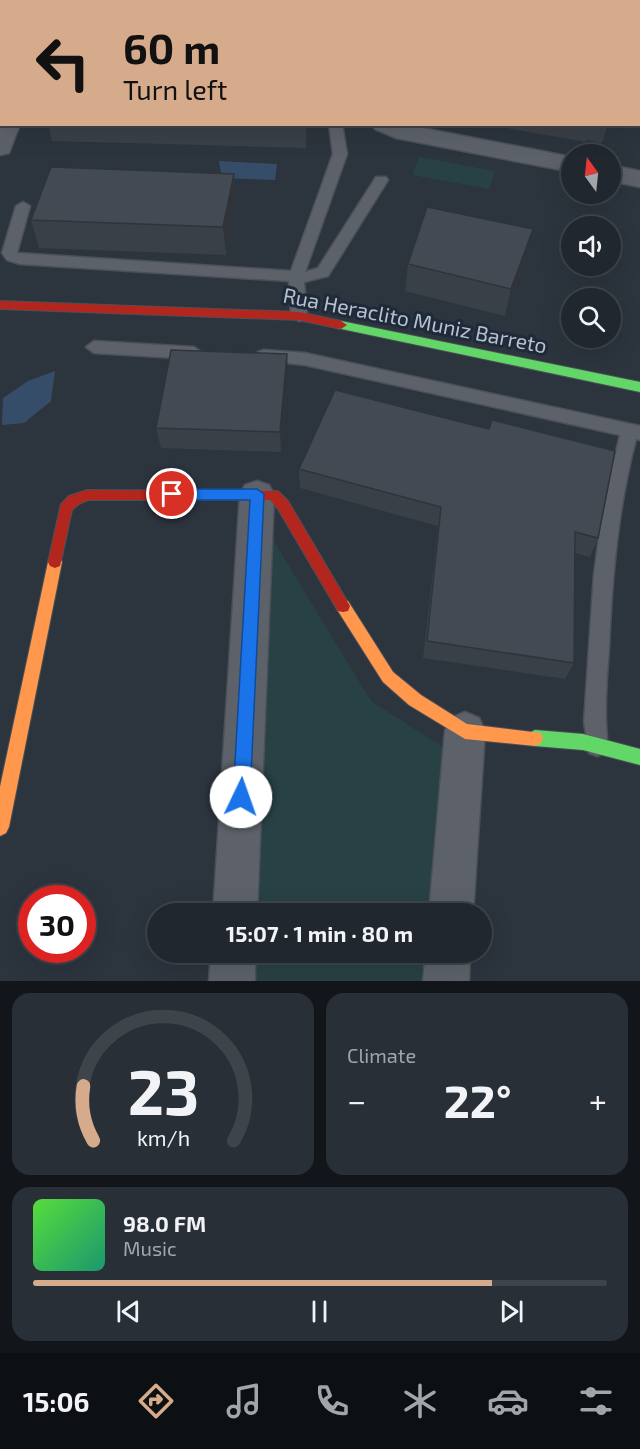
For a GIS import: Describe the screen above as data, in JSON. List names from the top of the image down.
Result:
{
  "streets": {
    "street": ["Rua Heraclito Muniz Barreto"]
  },
  "north": "top",
  "page": {
    "turn": ["60 m", "Turn left"],
    "limit": "30",
    "trip": "15:07 · 1 min · 80 m",
    "tile": "Climate",
    "heat": ["−", "22°", "+"],
    "song": ["98.0 FM", "Music"],
    "tabs": "15:06",
    "gauge": ["23", "km/h"]
  }
}
